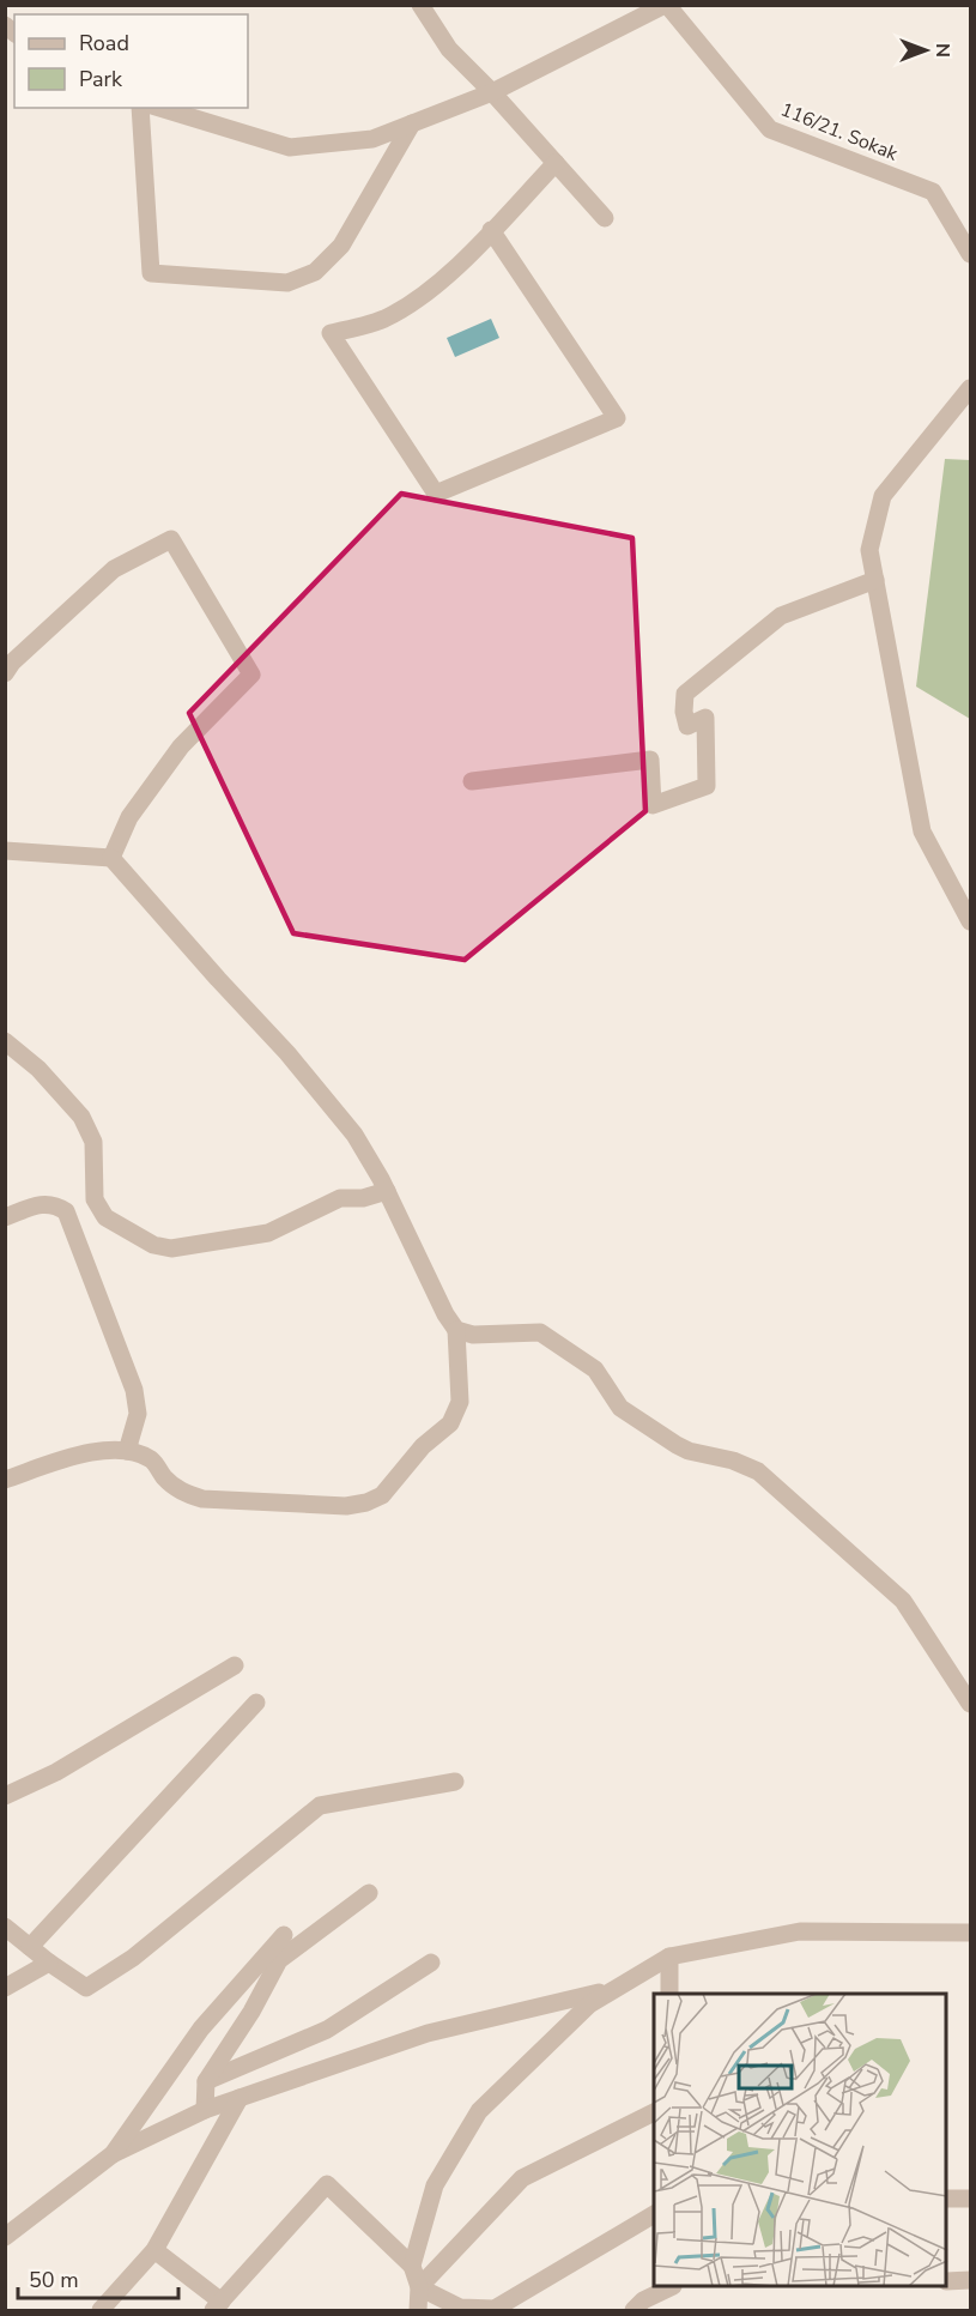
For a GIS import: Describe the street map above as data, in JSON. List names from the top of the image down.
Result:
{
  "streets": {
    "street": ["116/21. Sokak"]
  },
  "legend": ["Road", "Park"],
  "scale_bar": "50 m",
  "north": "right"
}
